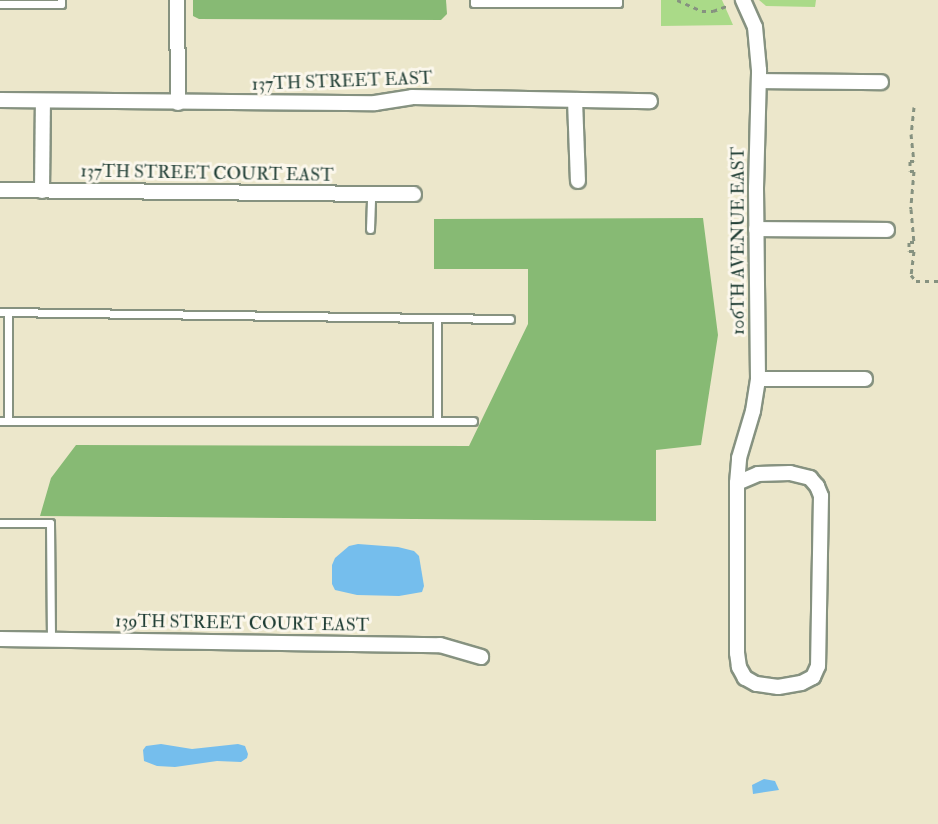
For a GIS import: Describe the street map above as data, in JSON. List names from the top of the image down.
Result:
{
  "streets": {
    "street": [
      "137TH STREET EAST",
      "137TH STREET COURT EAST",
      "106TH AVENUE EAST",
      "139TH STREET COURT EAST"
    ]
  }
}
